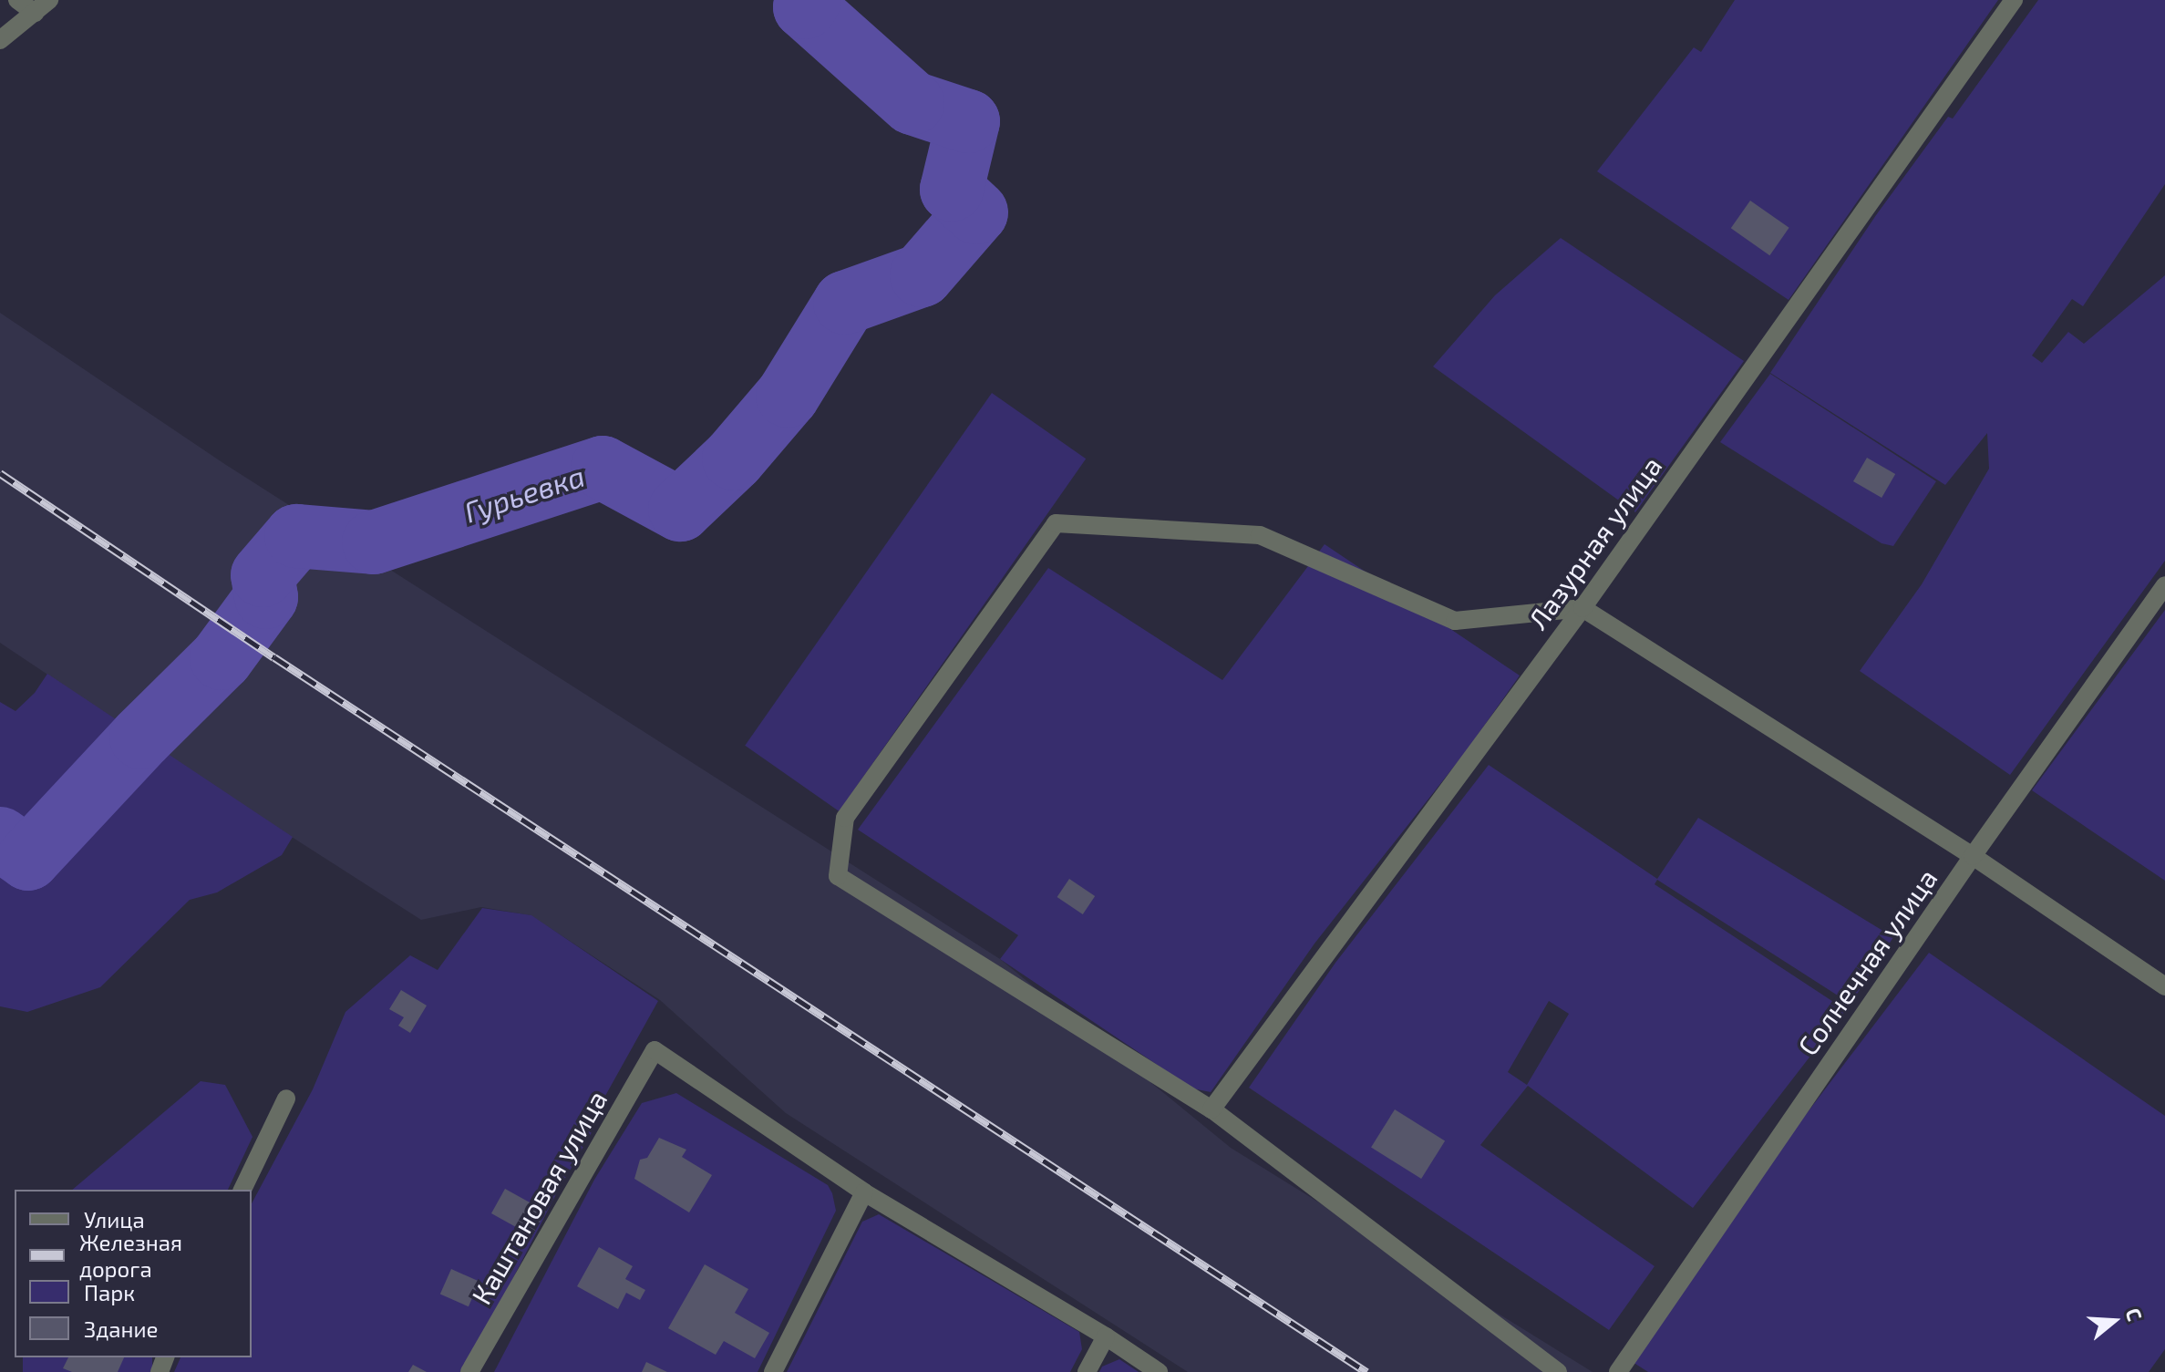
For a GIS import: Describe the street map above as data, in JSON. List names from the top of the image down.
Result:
{
  "streets": {
    "street": ["Лазурная улица", "Солнечная улица", "Каштановая улица"]
  },
  "water": ["Гурьевка"],
  "legend": [
    "Улица",
    "Железная дорога",
    "Парк",
    "Здание"
  ],
  "north": "right"
}
